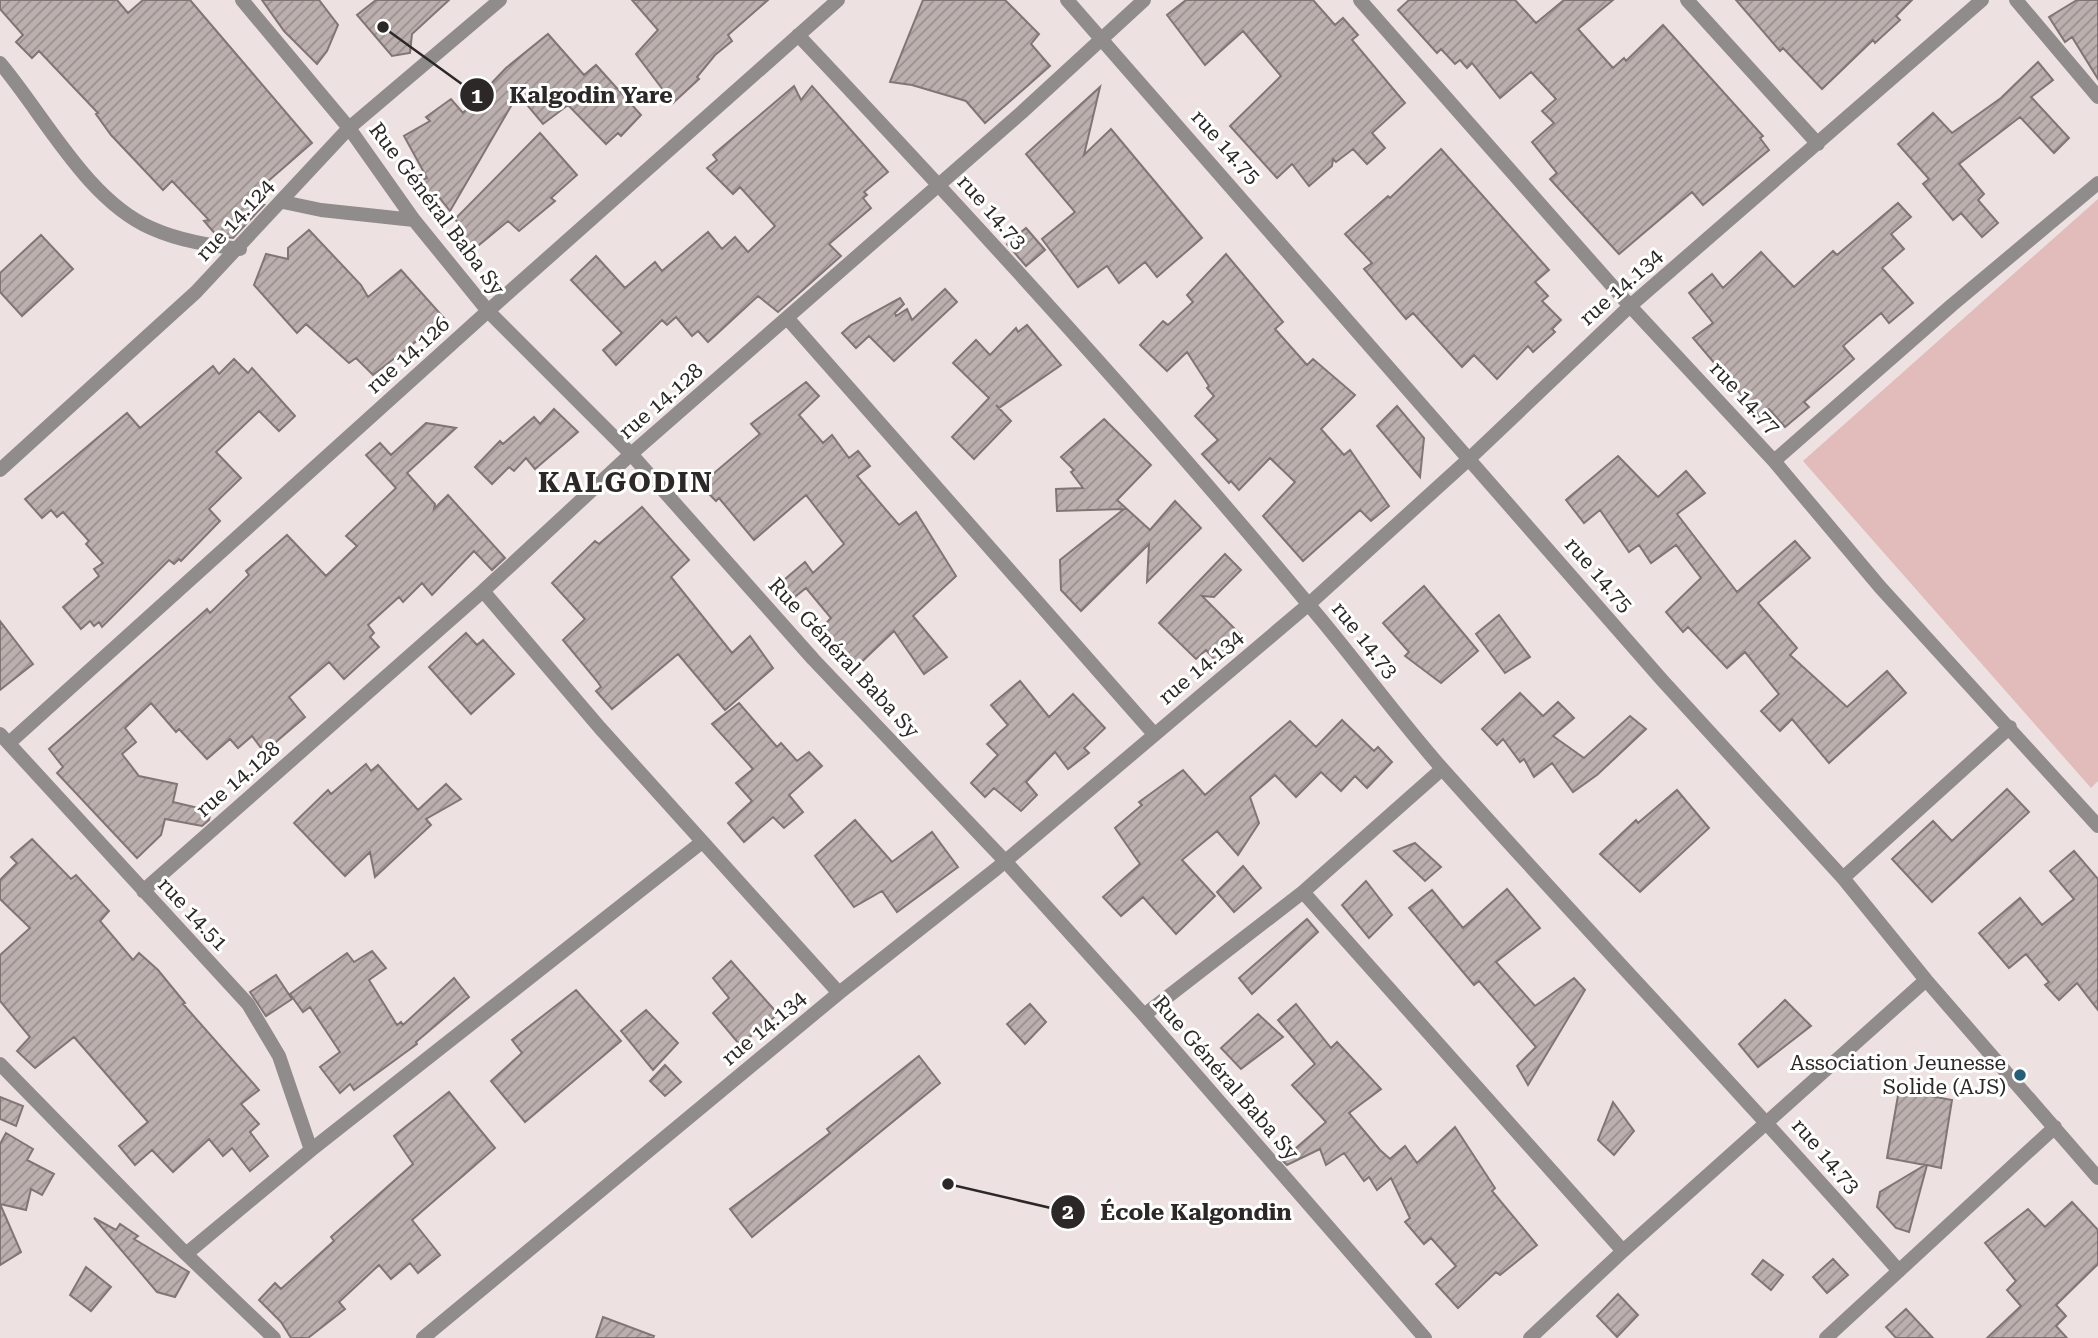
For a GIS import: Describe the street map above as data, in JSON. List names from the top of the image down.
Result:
{
  "streets": {
    "street": [
      "rue 14.75",
      "Rue Général Baba Sy",
      "rue 14.73",
      "rue 14.124",
      "rue 14.134",
      "rue 14.126",
      "rue 14.77",
      "rue 14.128",
      "rue 14.51"
    ]
  },
  "crossings": [
    ["rue 14.75", "rue 14.134"],
    ["rue 14.75", "rue 14.128"],
    ["Rue Général Baba Sy", "rue 14.124"],
    ["Rue Général Baba Sy", "rue 14.134"],
    ["Rue Général Baba Sy", "rue 14.126"],
    ["Rue Général Baba Sy", "rue 14.128"],
    ["rue 14.73", "rue 14.134"],
    ["rue 14.73", "rue 14.126"],
    ["rue 14.73", "rue 14.128"],
    ["rue 14.134", "rue 14.77"],
    ["rue 14.126", "rue 14.51"],
    ["rue 14.128", "rue 14.51"]
  ],
  "districts": ["KALGODIN"],
  "places": ["Kalgodin Yare", "Association Jeunesse Solide (AJS)", "École Kalgondin"]
}
